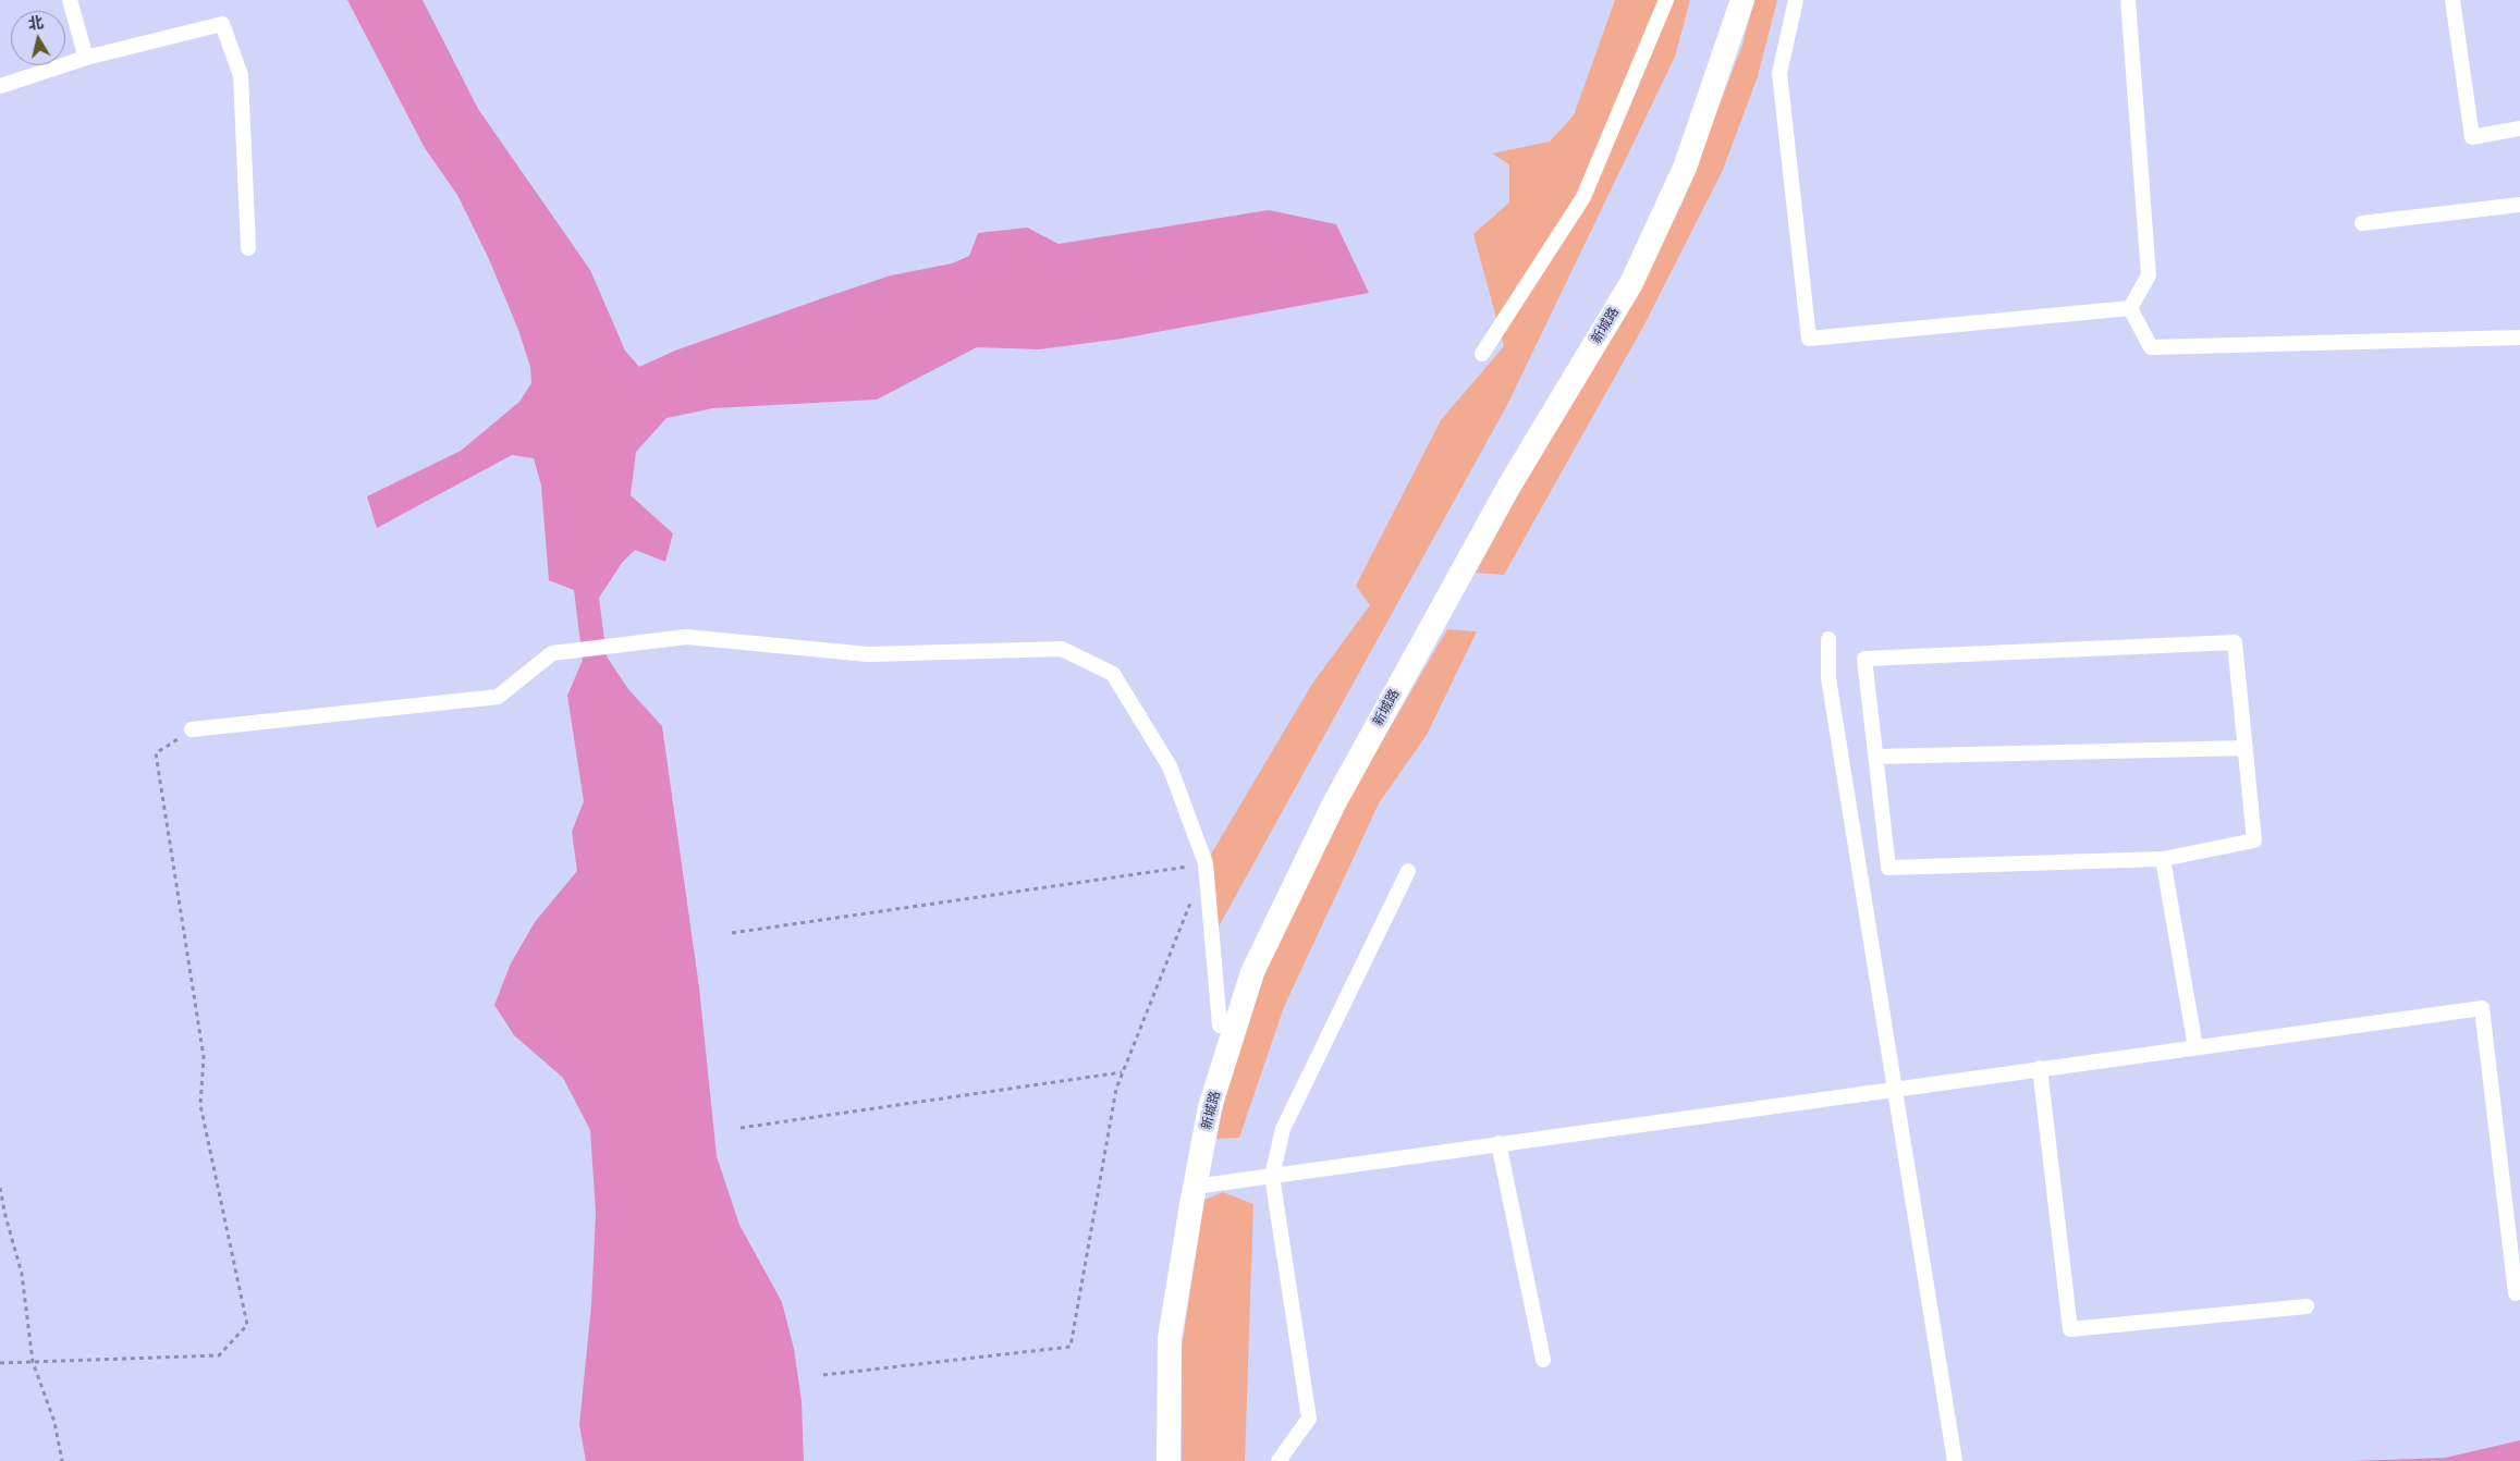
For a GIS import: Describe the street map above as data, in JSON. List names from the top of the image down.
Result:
{
  "streets": {
    "main road": ["新城路"]
  },
  "north": "top"
}
